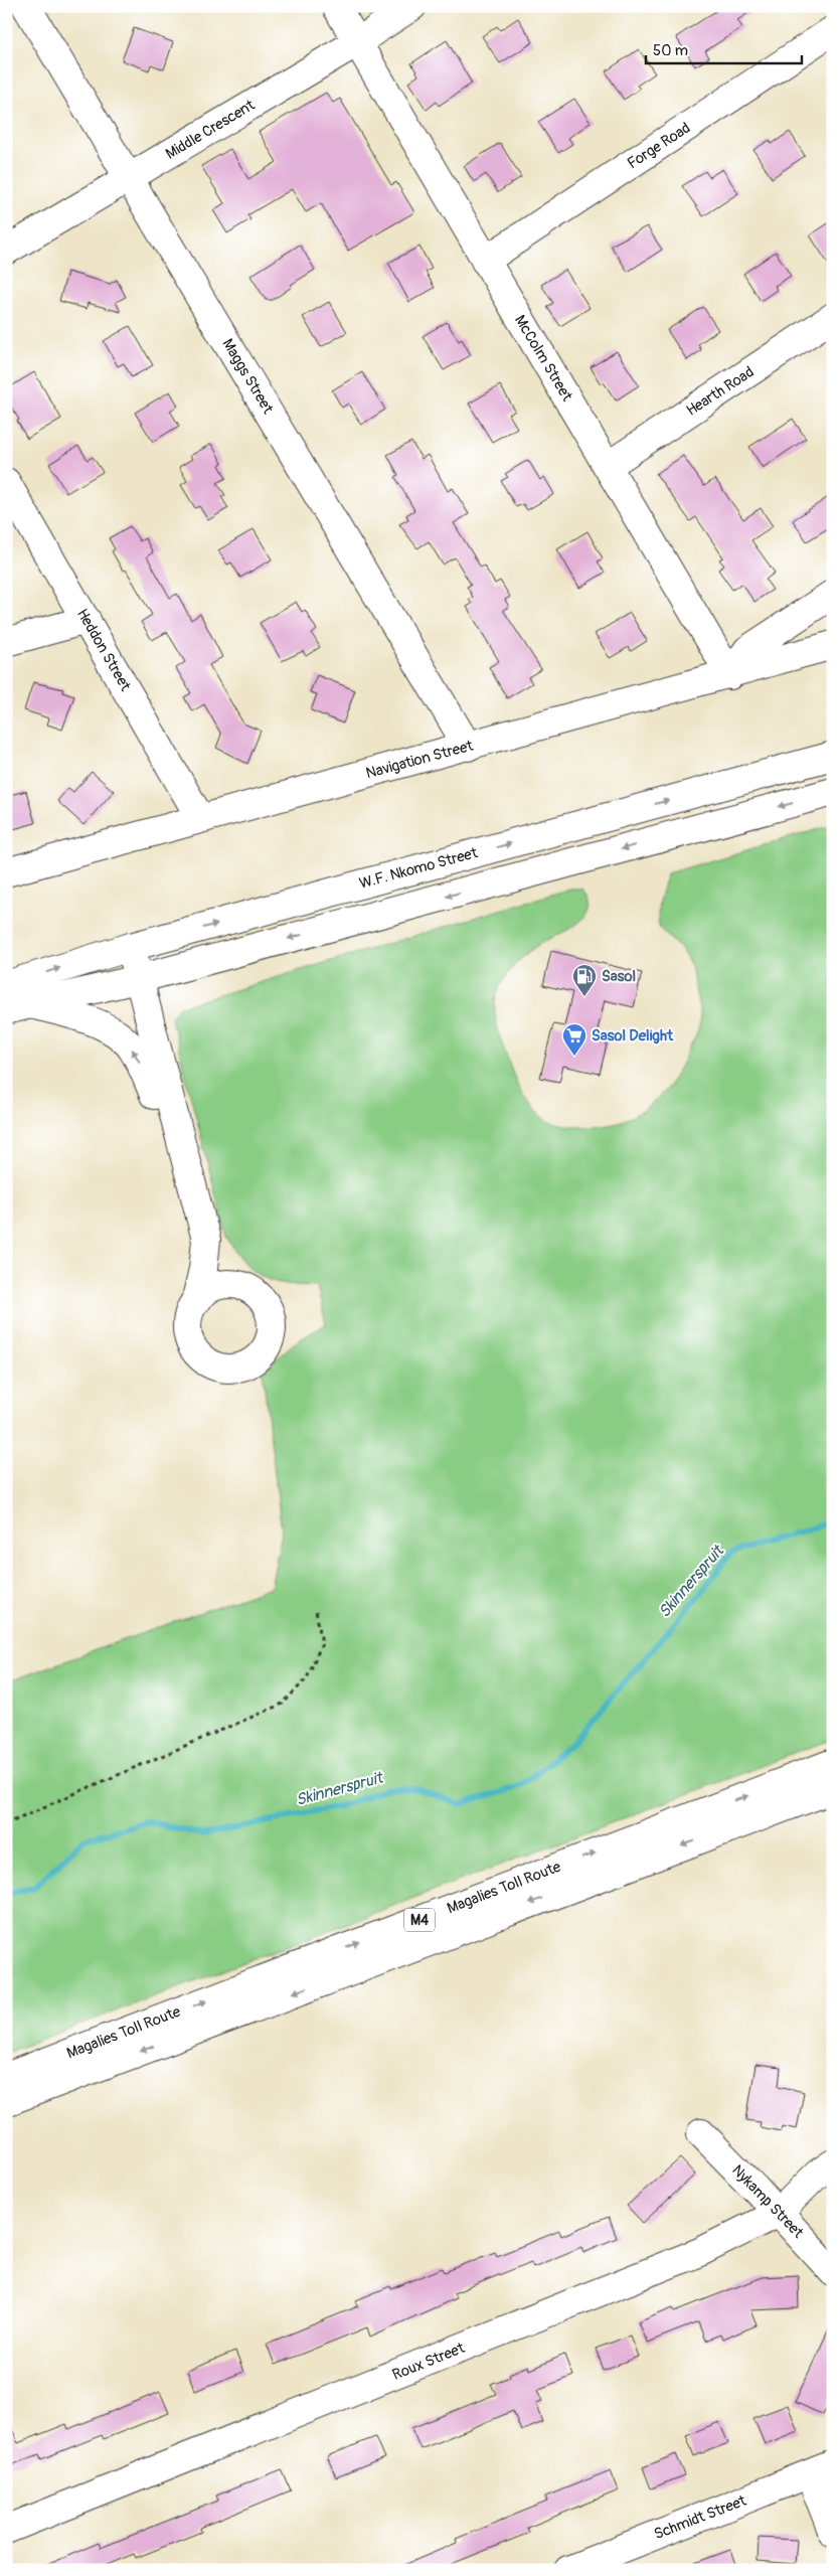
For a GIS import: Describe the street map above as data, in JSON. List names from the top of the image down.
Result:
{
  "streets": {
    "main road": [
      "Middle Crescent",
      "Forge Road",
      "McColm Street",
      "Maggs Street",
      "Hearth Road",
      "Heddon Street",
      "Navigation Street",
      "W.F. Nkomo Street",
      "Magalies Toll Route",
      "M4",
      "Nykamp Street",
      "Roux Street",
      "Schmidt Street"
    ]
  },
  "crossings": [
    ["Middle Crescent", "McColm Street"],
    ["Middle Crescent", "Maggs Street"],
    ["Forge Road", "McColm Street"],
    ["McColm Street", "Hearth Road"],
    ["McColm Street", "Navigation Street"],
    ["Maggs Street", "Navigation Street"],
    ["Heddon Street", "Navigation Street"],
    ["Nykamp Street", "Roux Street"]
  ],
  "water": ["Skinnerspruit"],
  "places": {
    "fuel station": ["Sasol"],
    "supermarket": ["Sasol Delight"]
  },
  "scale_bar": "50 m"
}
